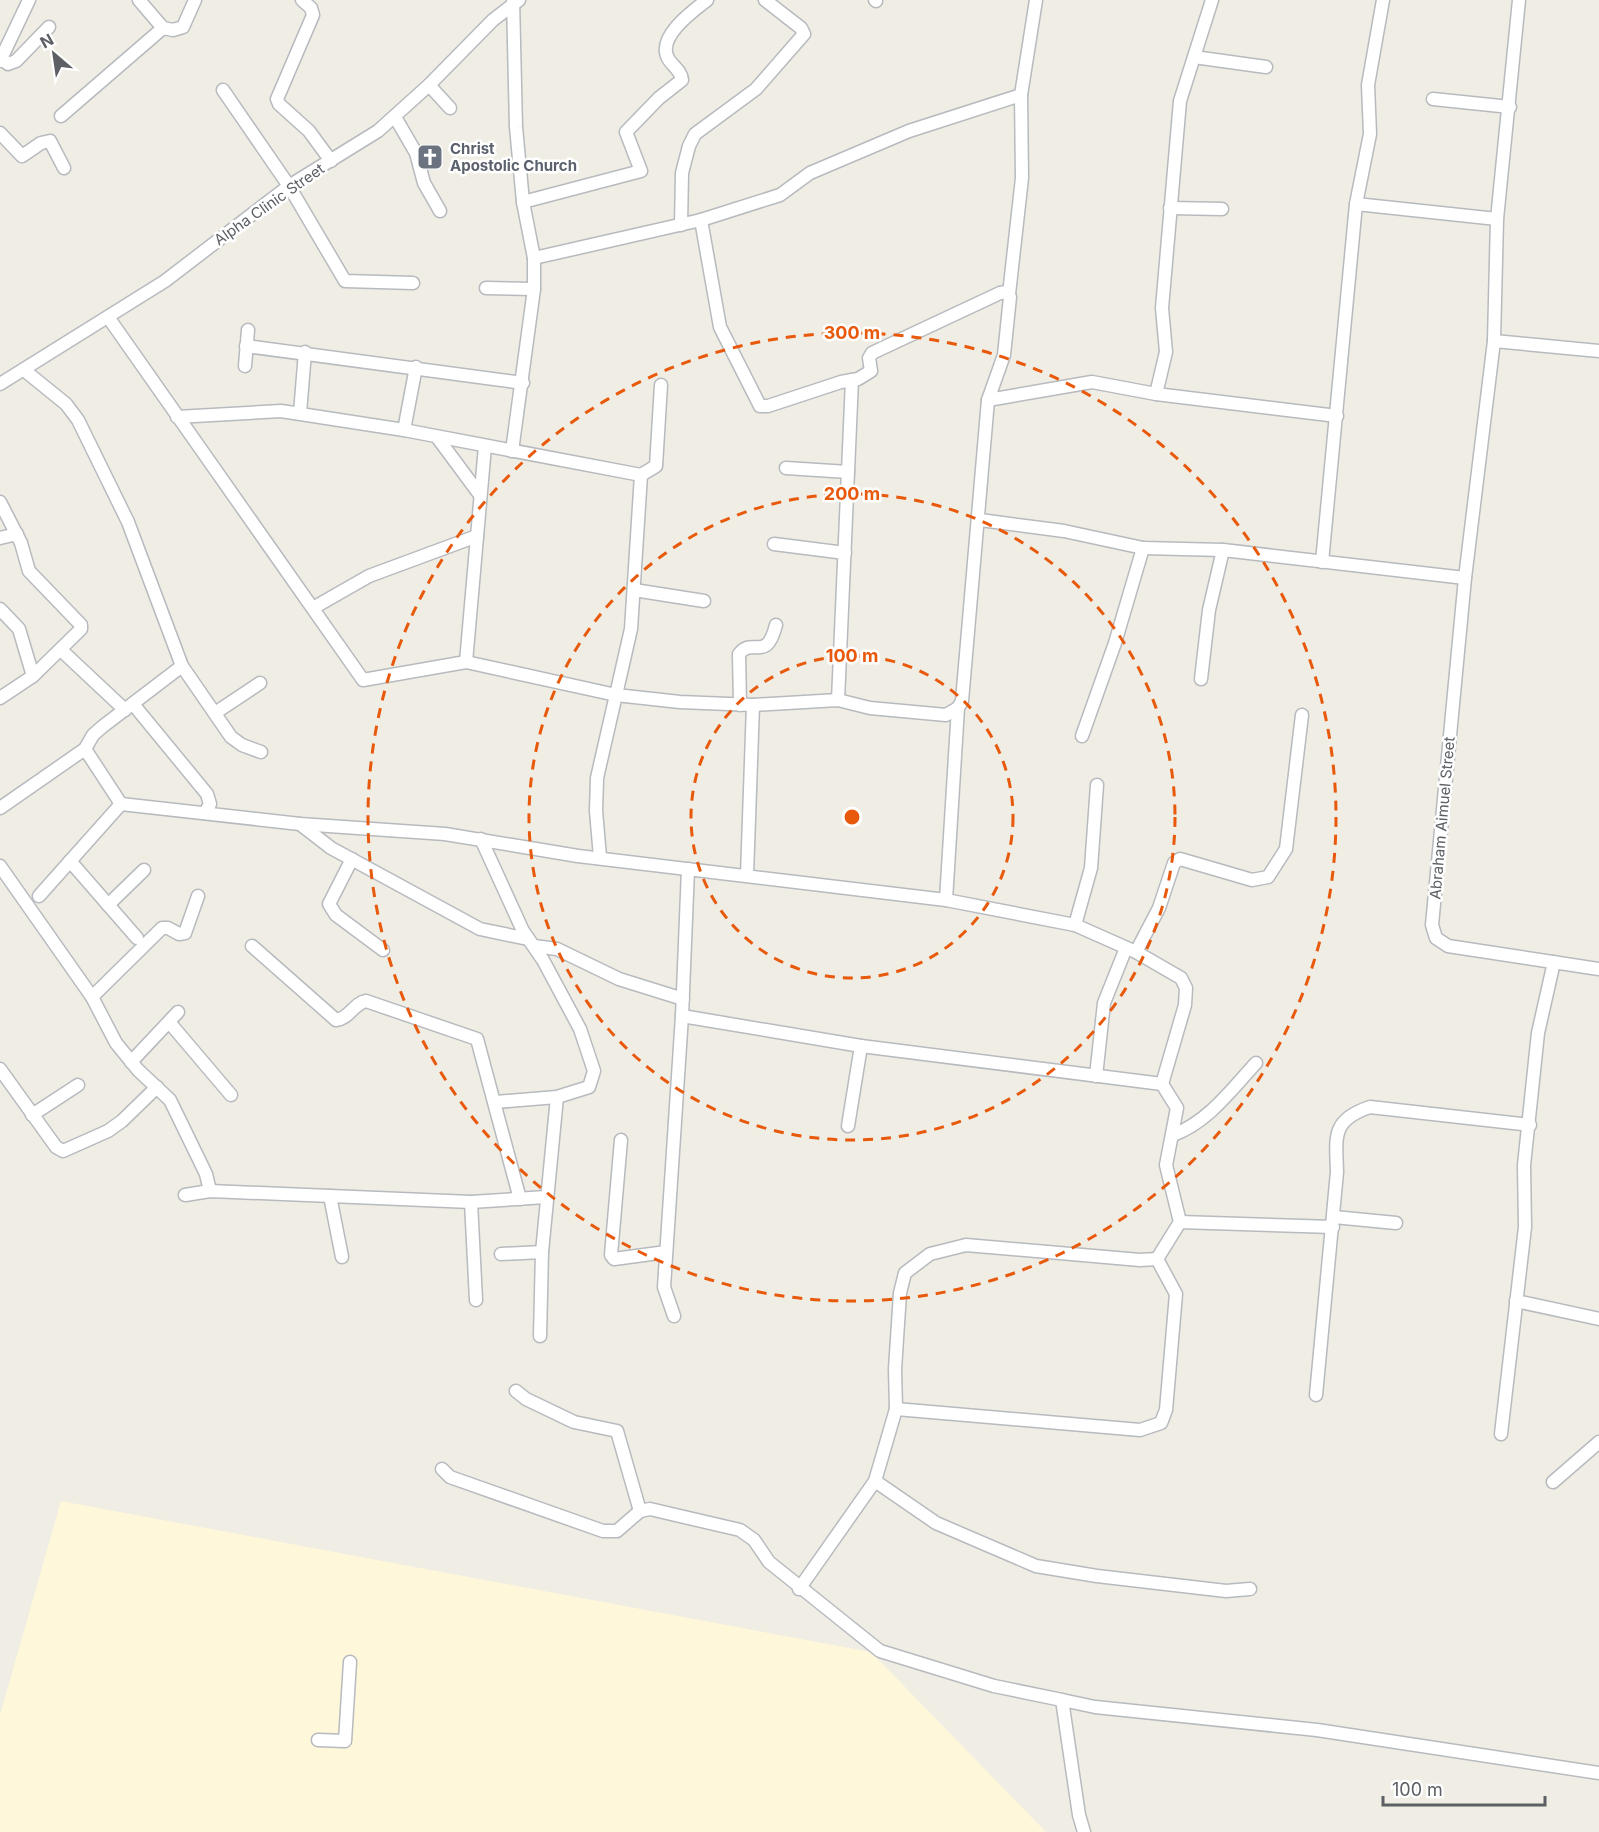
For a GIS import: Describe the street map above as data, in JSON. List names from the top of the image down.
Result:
{
  "streets": {
    "street": ["Alpha Clinic Street", "Abraham Aimuel Street"]
  },
  "places": {
    "church": ["Christ Apostolic Church"]
  },
  "scale_bar": "100 m",
  "north": "top left",
  "rings": ["300 m", "200 m", "100 m"]
}
